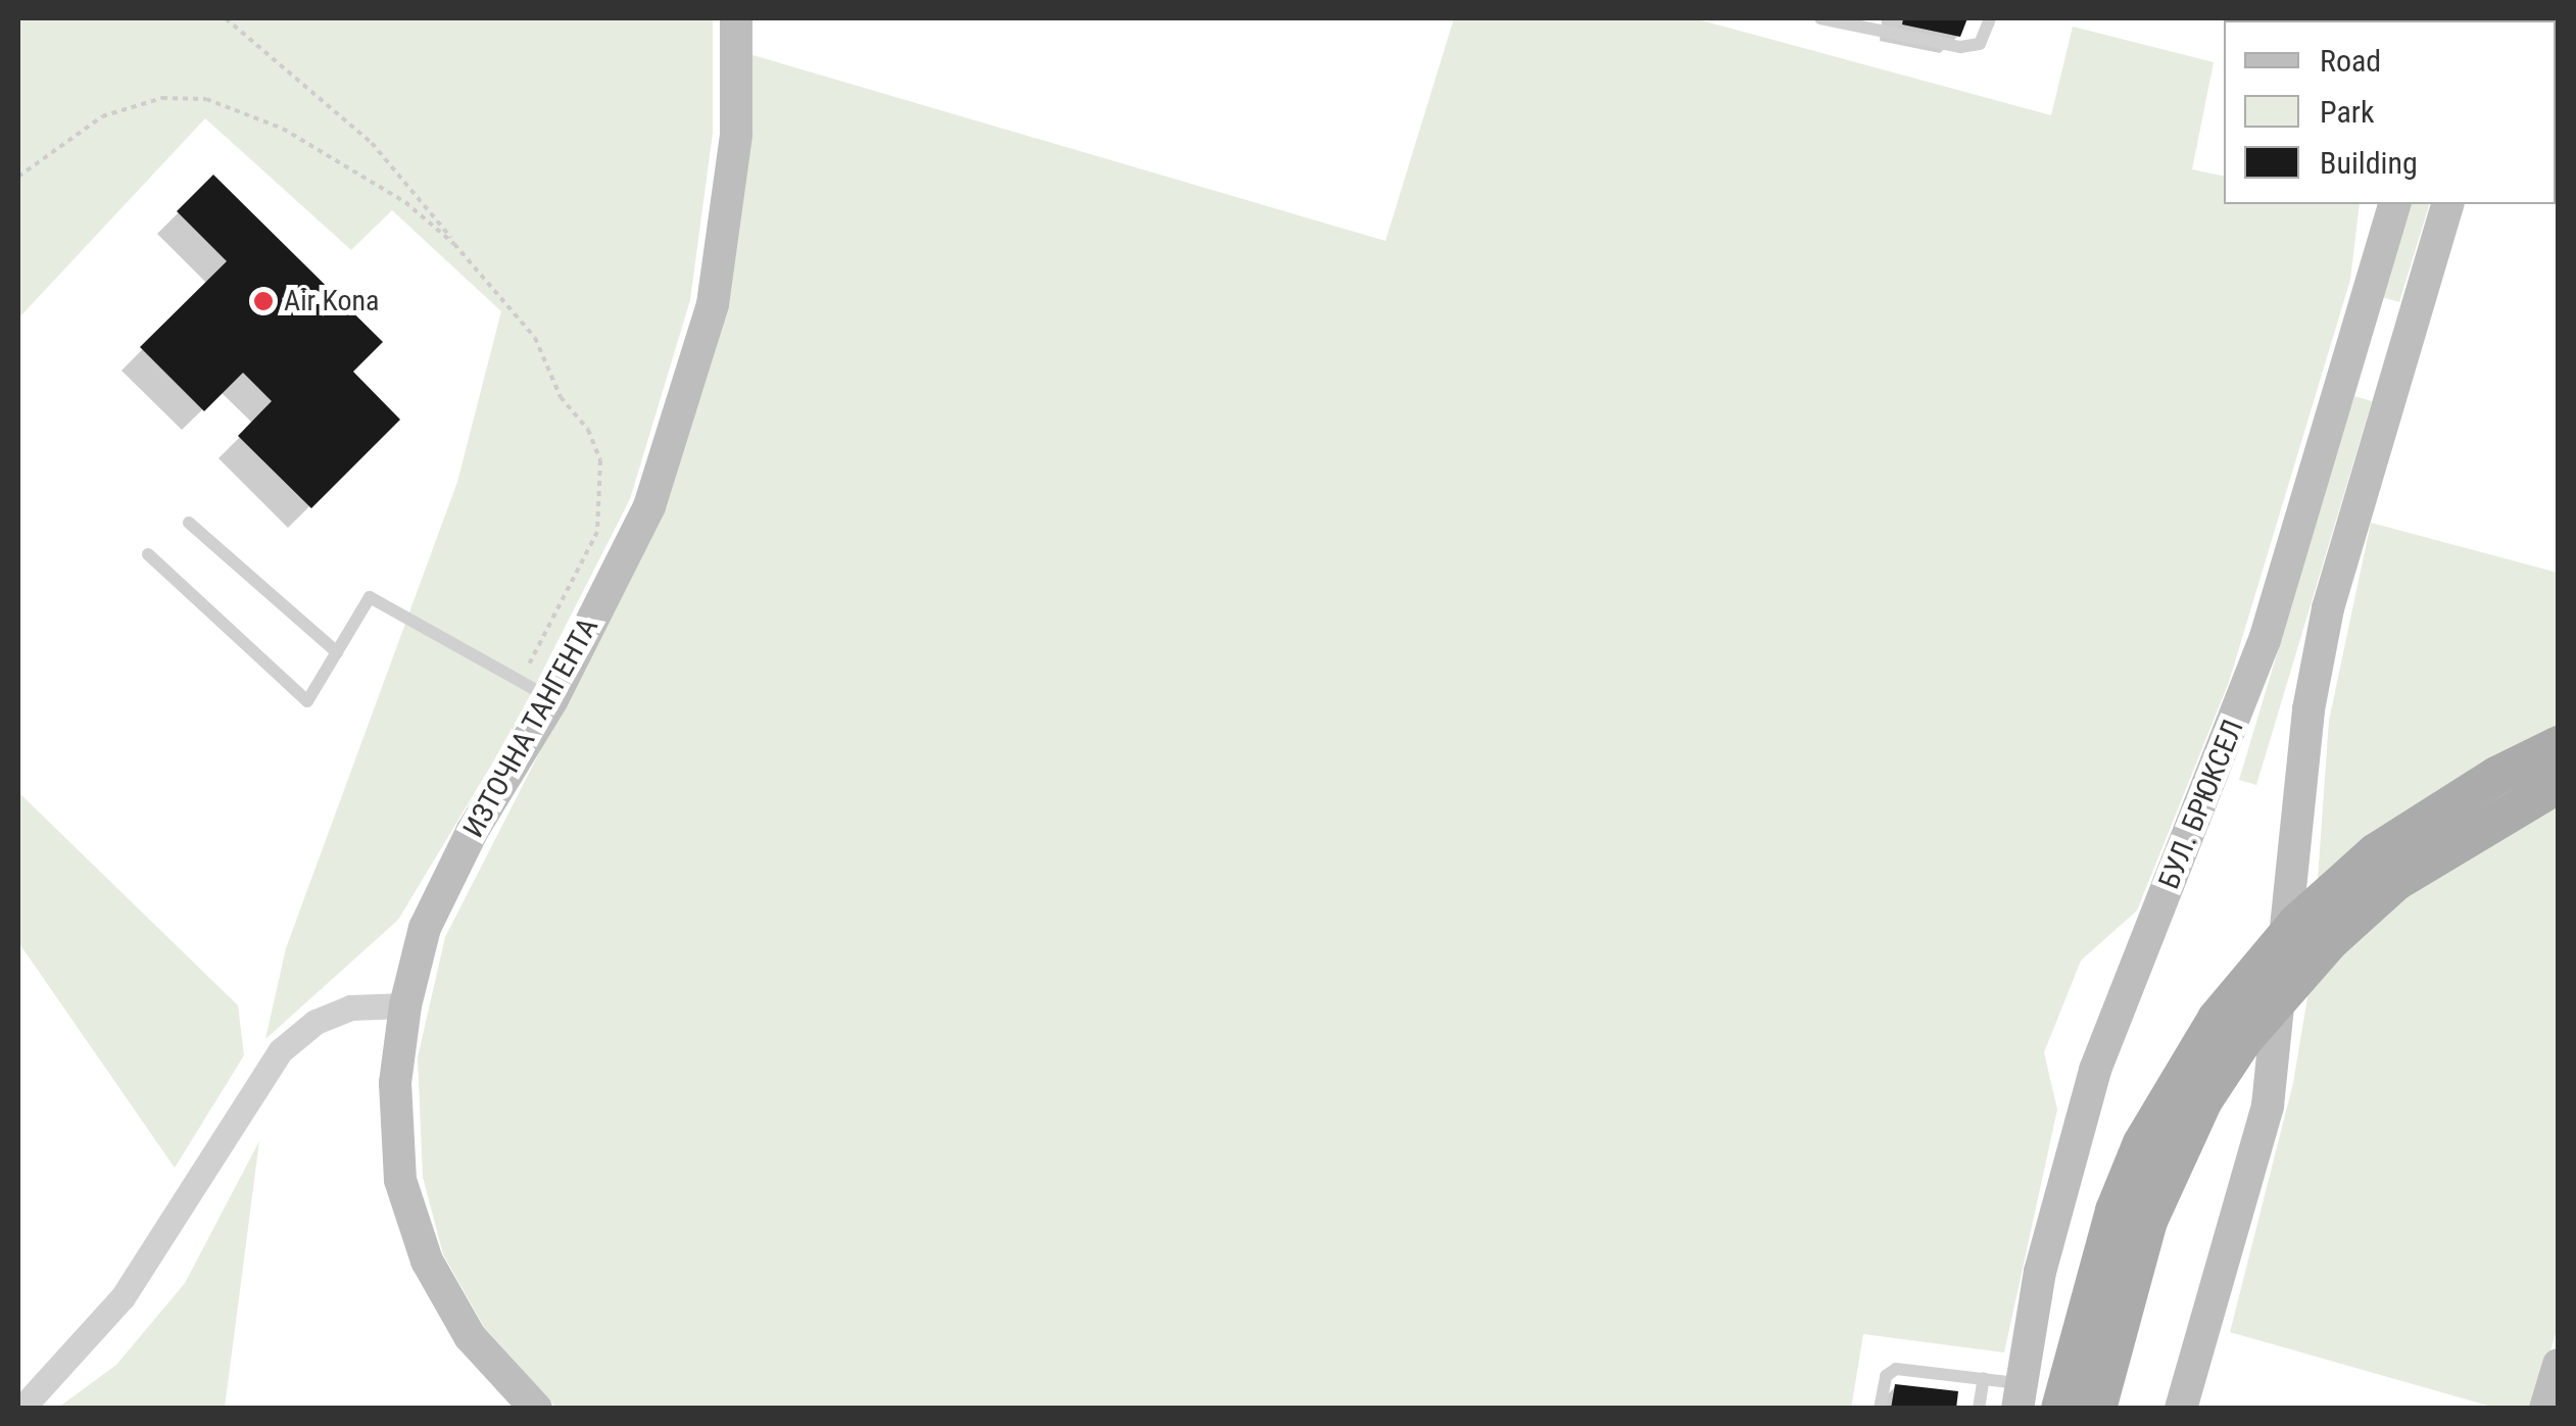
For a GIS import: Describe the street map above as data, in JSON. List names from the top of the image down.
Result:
{
  "streets": {
    "main road": ["ИЗТОЧНА ТАНГЕНТА", "БУЛ. БРЮКСЕЛ"]
  },
  "places": ["Air Kona"],
  "legend": ["Road", "Park", "Building"]
}
